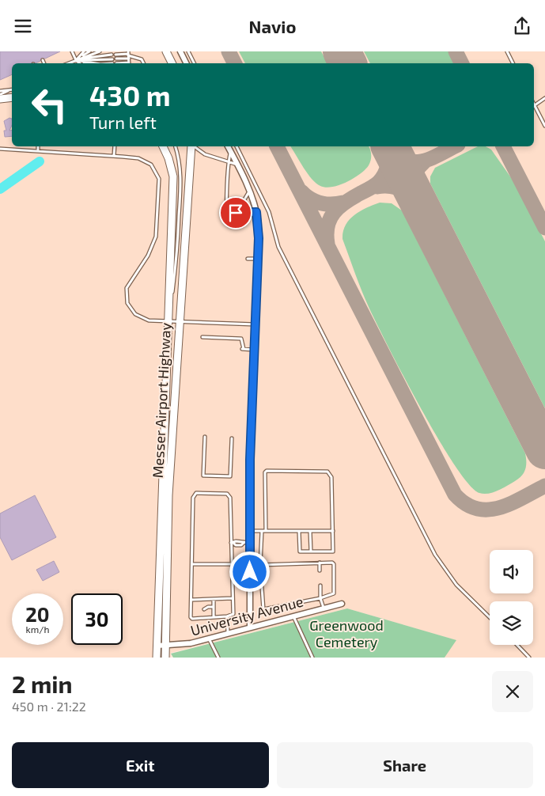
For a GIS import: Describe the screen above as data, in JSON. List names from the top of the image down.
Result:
{
  "streets": {
    "main road": ["Messer Airport Highway"],
    "street": ["University Avenue"]
  },
  "crossings": [
    ["Messer Airport Highway", "University Avenue"]
  ],
  "parks": ["Greenwood Cemetery"],
  "page": {
    "header": "Navio",
    "turn": ["430 m", "Turn left"],
    "speed": "20 km/h",
    "limit": "30",
    "heading": ["2 min", "450 m · 21:22"],
    "buttons": ["Exit", "Share"]
  }
}
